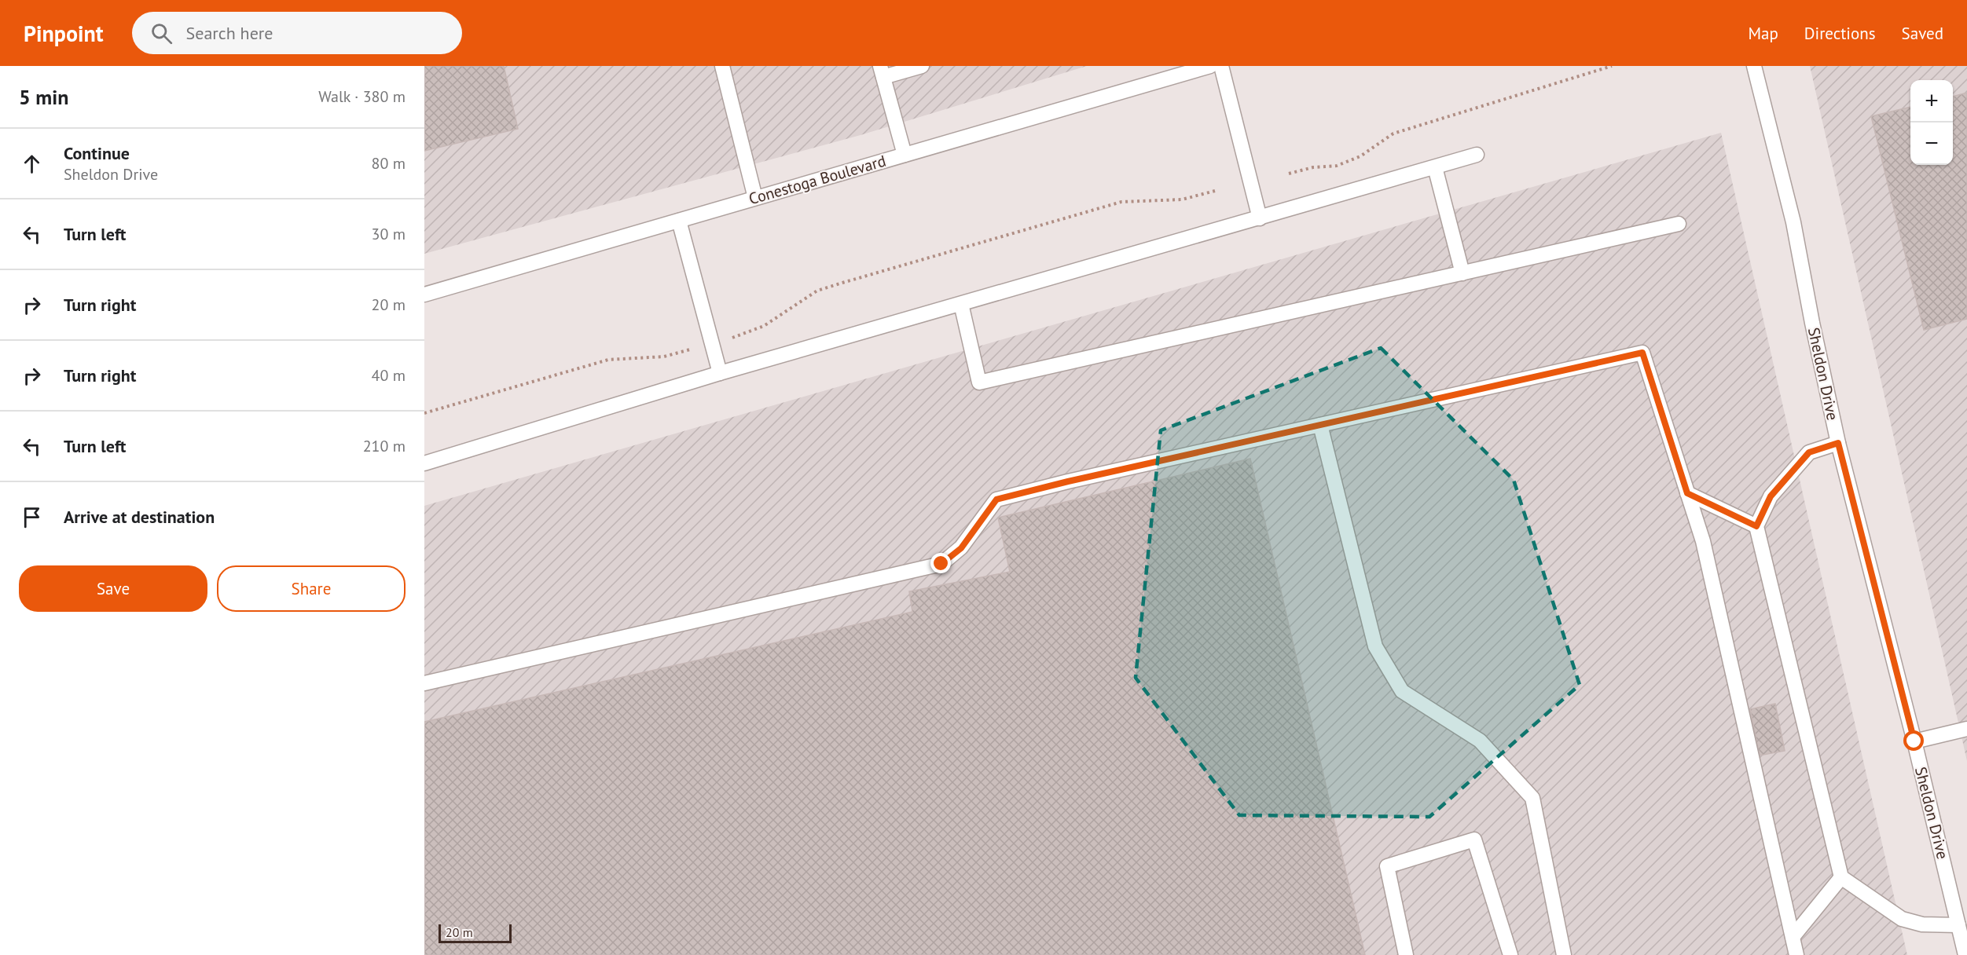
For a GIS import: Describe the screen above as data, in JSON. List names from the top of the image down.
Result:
{
  "streets": {
    "street": ["Conestoga Boulevard", "Sheldon Drive"]
  },
  "scale_bar": "20 m",
  "page": {
    "header": "Pinpoint",
    "search": "Search here",
    "nav": ["Map", "Directions", "Saved"],
    "heading": ["5 min", "Walk · 380 m"],
    "map_buttons": ["+", "−"],
    "list": [
      ["Continue", "Sheldon Drive", "80 m"],
      ["Turn left", "30 m"],
      ["Turn right", "20 m"],
      ["Turn right", "40 m"],
      ["Turn left", "210 m"],
      "Arrive at destination"
    ],
    "buttons": ["Save", "Share"],
    "scale": "20 m"
  }
}
